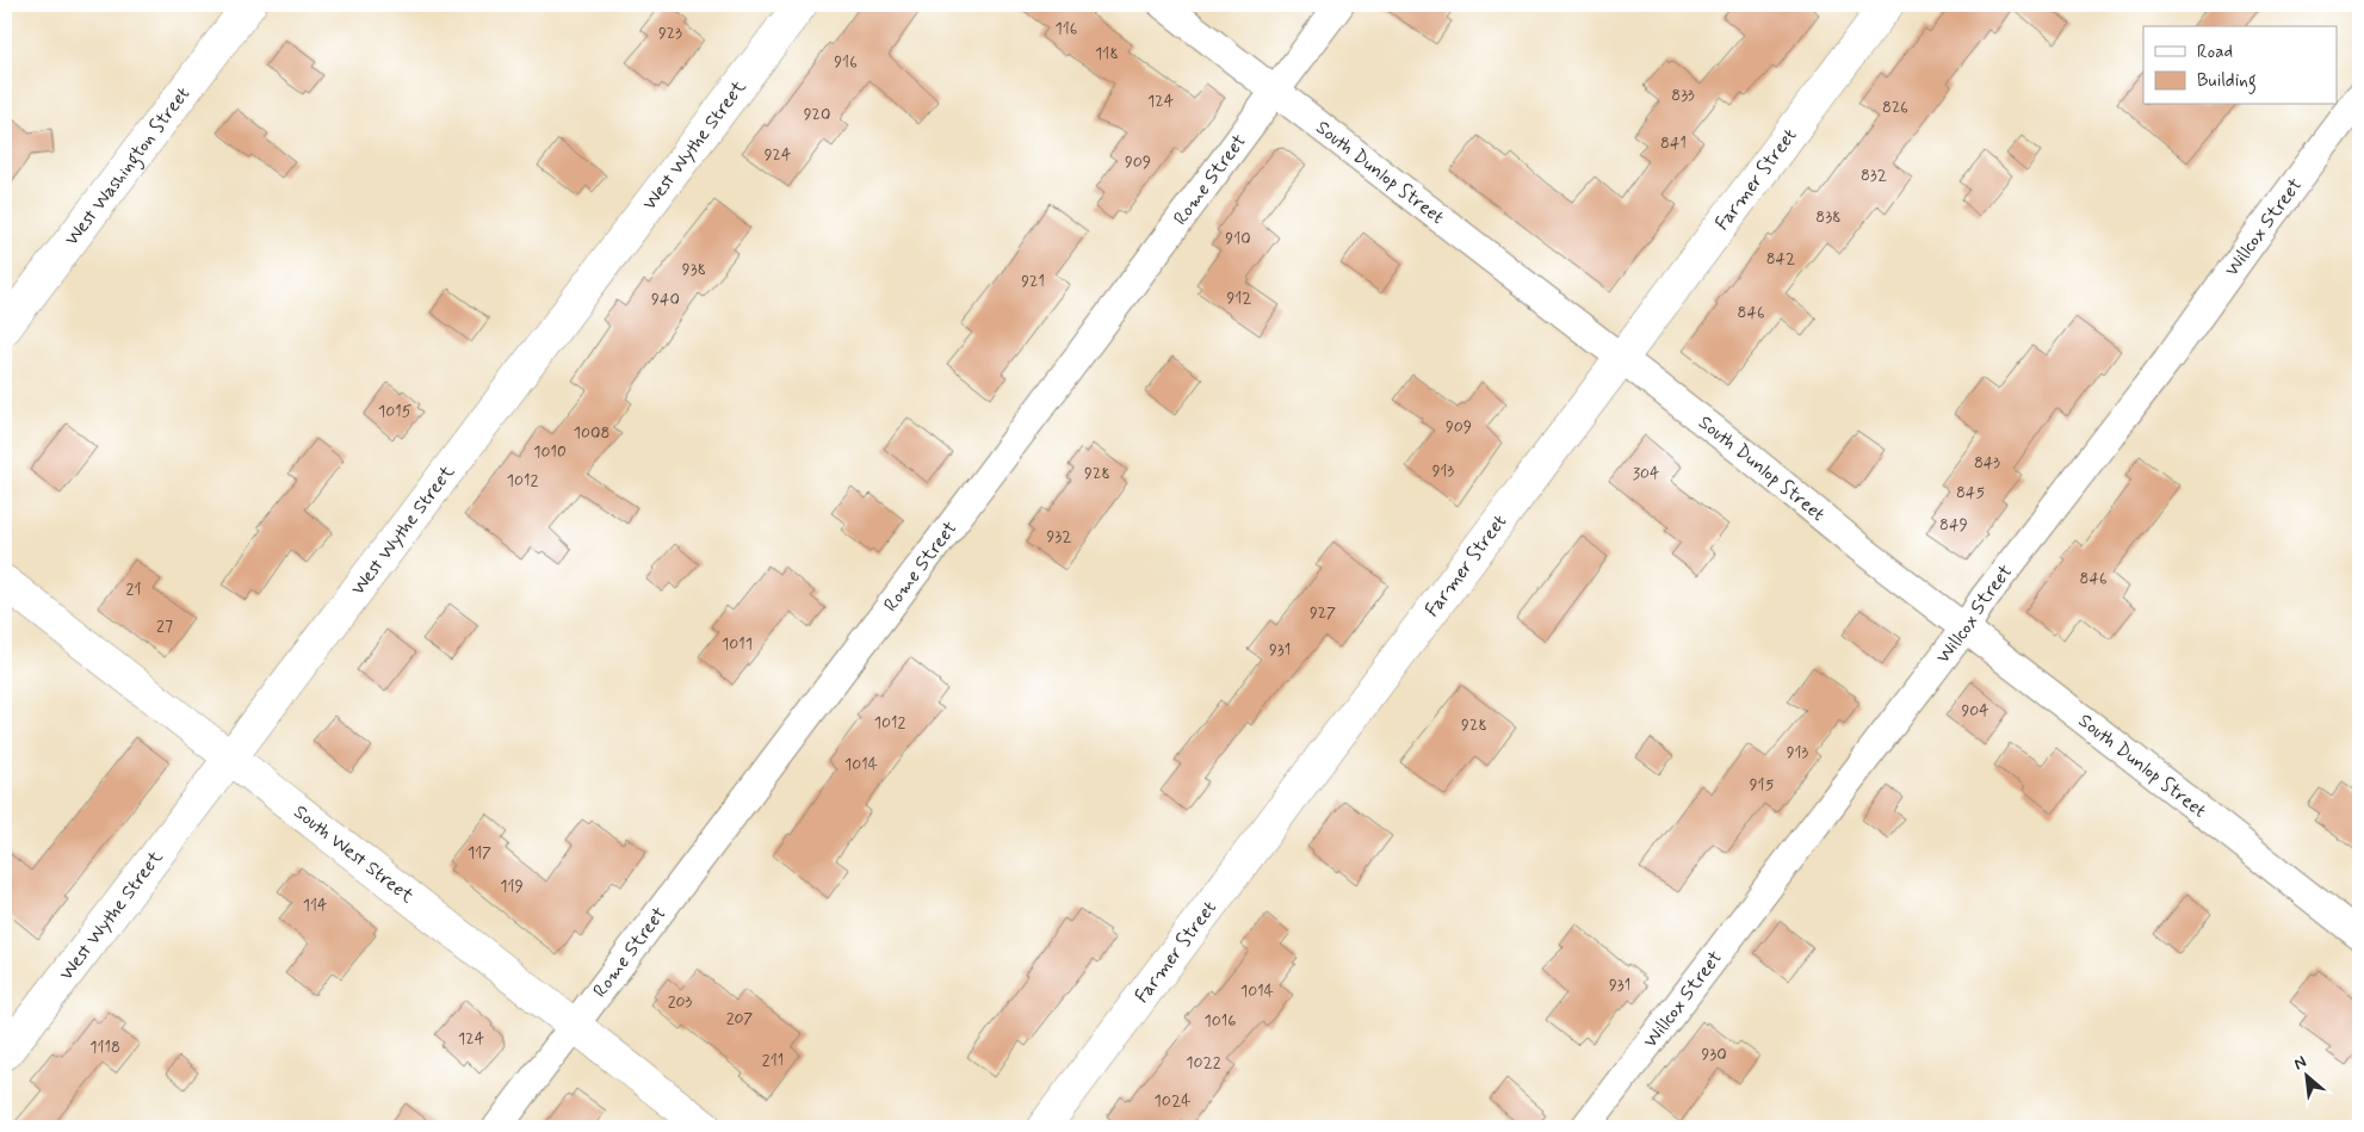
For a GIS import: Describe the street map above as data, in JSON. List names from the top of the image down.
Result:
{
  "streets": {
    "street": [
      "West Wythe Street",
      "West Washington Street",
      "South Dunlop Street",
      "Rome Street",
      "Farmer Street",
      "Willcox Street",
      "South West Street"
    ]
  },
  "crossings": [
    ["West Wythe Street", "South West Street"],
    ["South Dunlop Street", "Rome Street"],
    ["South Dunlop Street", "Farmer Street"],
    ["South Dunlop Street", "Willcox Street"],
    ["Rome Street", "South West Street"]
  ],
  "house_numbers": [
    "116",
    "923",
    "118",
    "916",
    "833",
    "124",
    "826",
    "920",
    "841",
    "924",
    "909",
    "832",
    "838",
    "910",
    "842",
    "938",
    "921",
    "912",
    "940",
    "846",
    "1015",
    "909",
    "1008",
    "1010",
    "843",
    "913",
    "928",
    "304",
    "1012",
    "845",
    "849",
    "932",
    "846",
    "21",
    "927",
    "27",
    "1011",
    "931",
    "904",
    "1012",
    "928",
    "913",
    "1014",
    "915",
    "117",
    "119",
    "114",
    "931",
    "1014",
    "203",
    "207",
    "1016",
    "124",
    "1118",
    "930",
    "211",
    "1022",
    "1024"
  ],
  "legend": ["Road", "Building"],
  "north": "top left"
}
